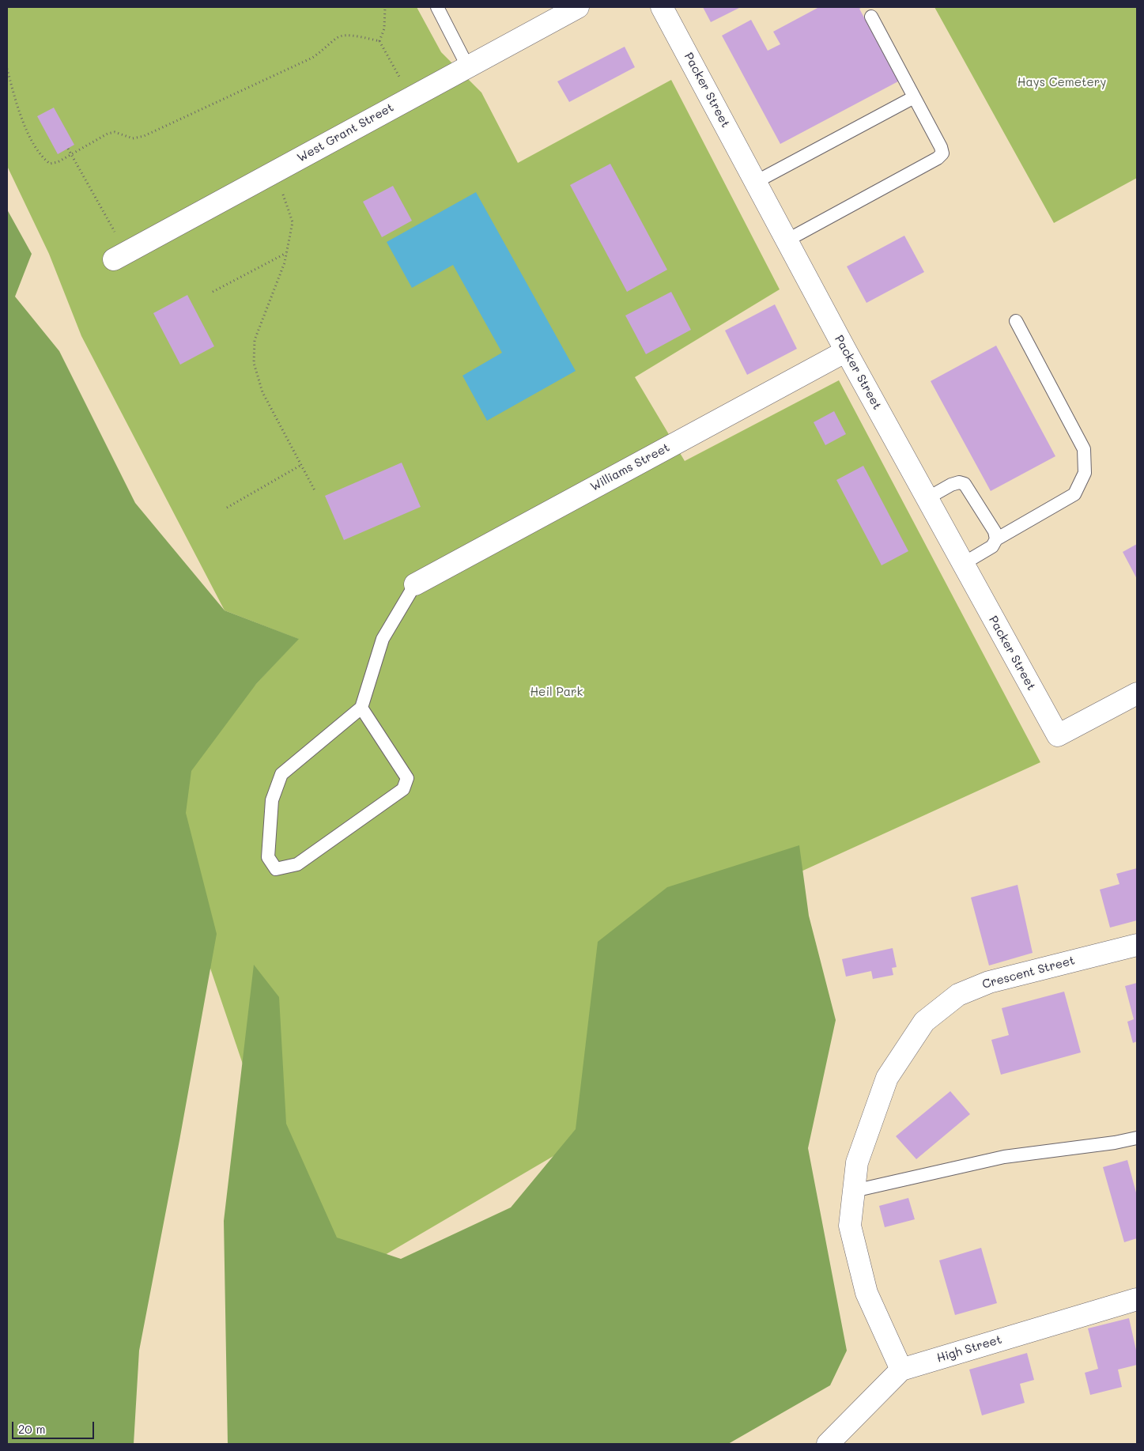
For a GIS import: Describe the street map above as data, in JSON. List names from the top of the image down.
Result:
{
  "streets": {
    "street": [
      "Packer Street",
      "West Grant Street",
      "Williams Street",
      "Crescent Street",
      "High Street"
    ]
  },
  "crossings": [
    ["Packer Street", "Williams Street"],
    ["Crescent Street", "High Street"]
  ],
  "parks": ["Hays Cemetery", "Heil Park"],
  "scale_bar": "20 m"
}
